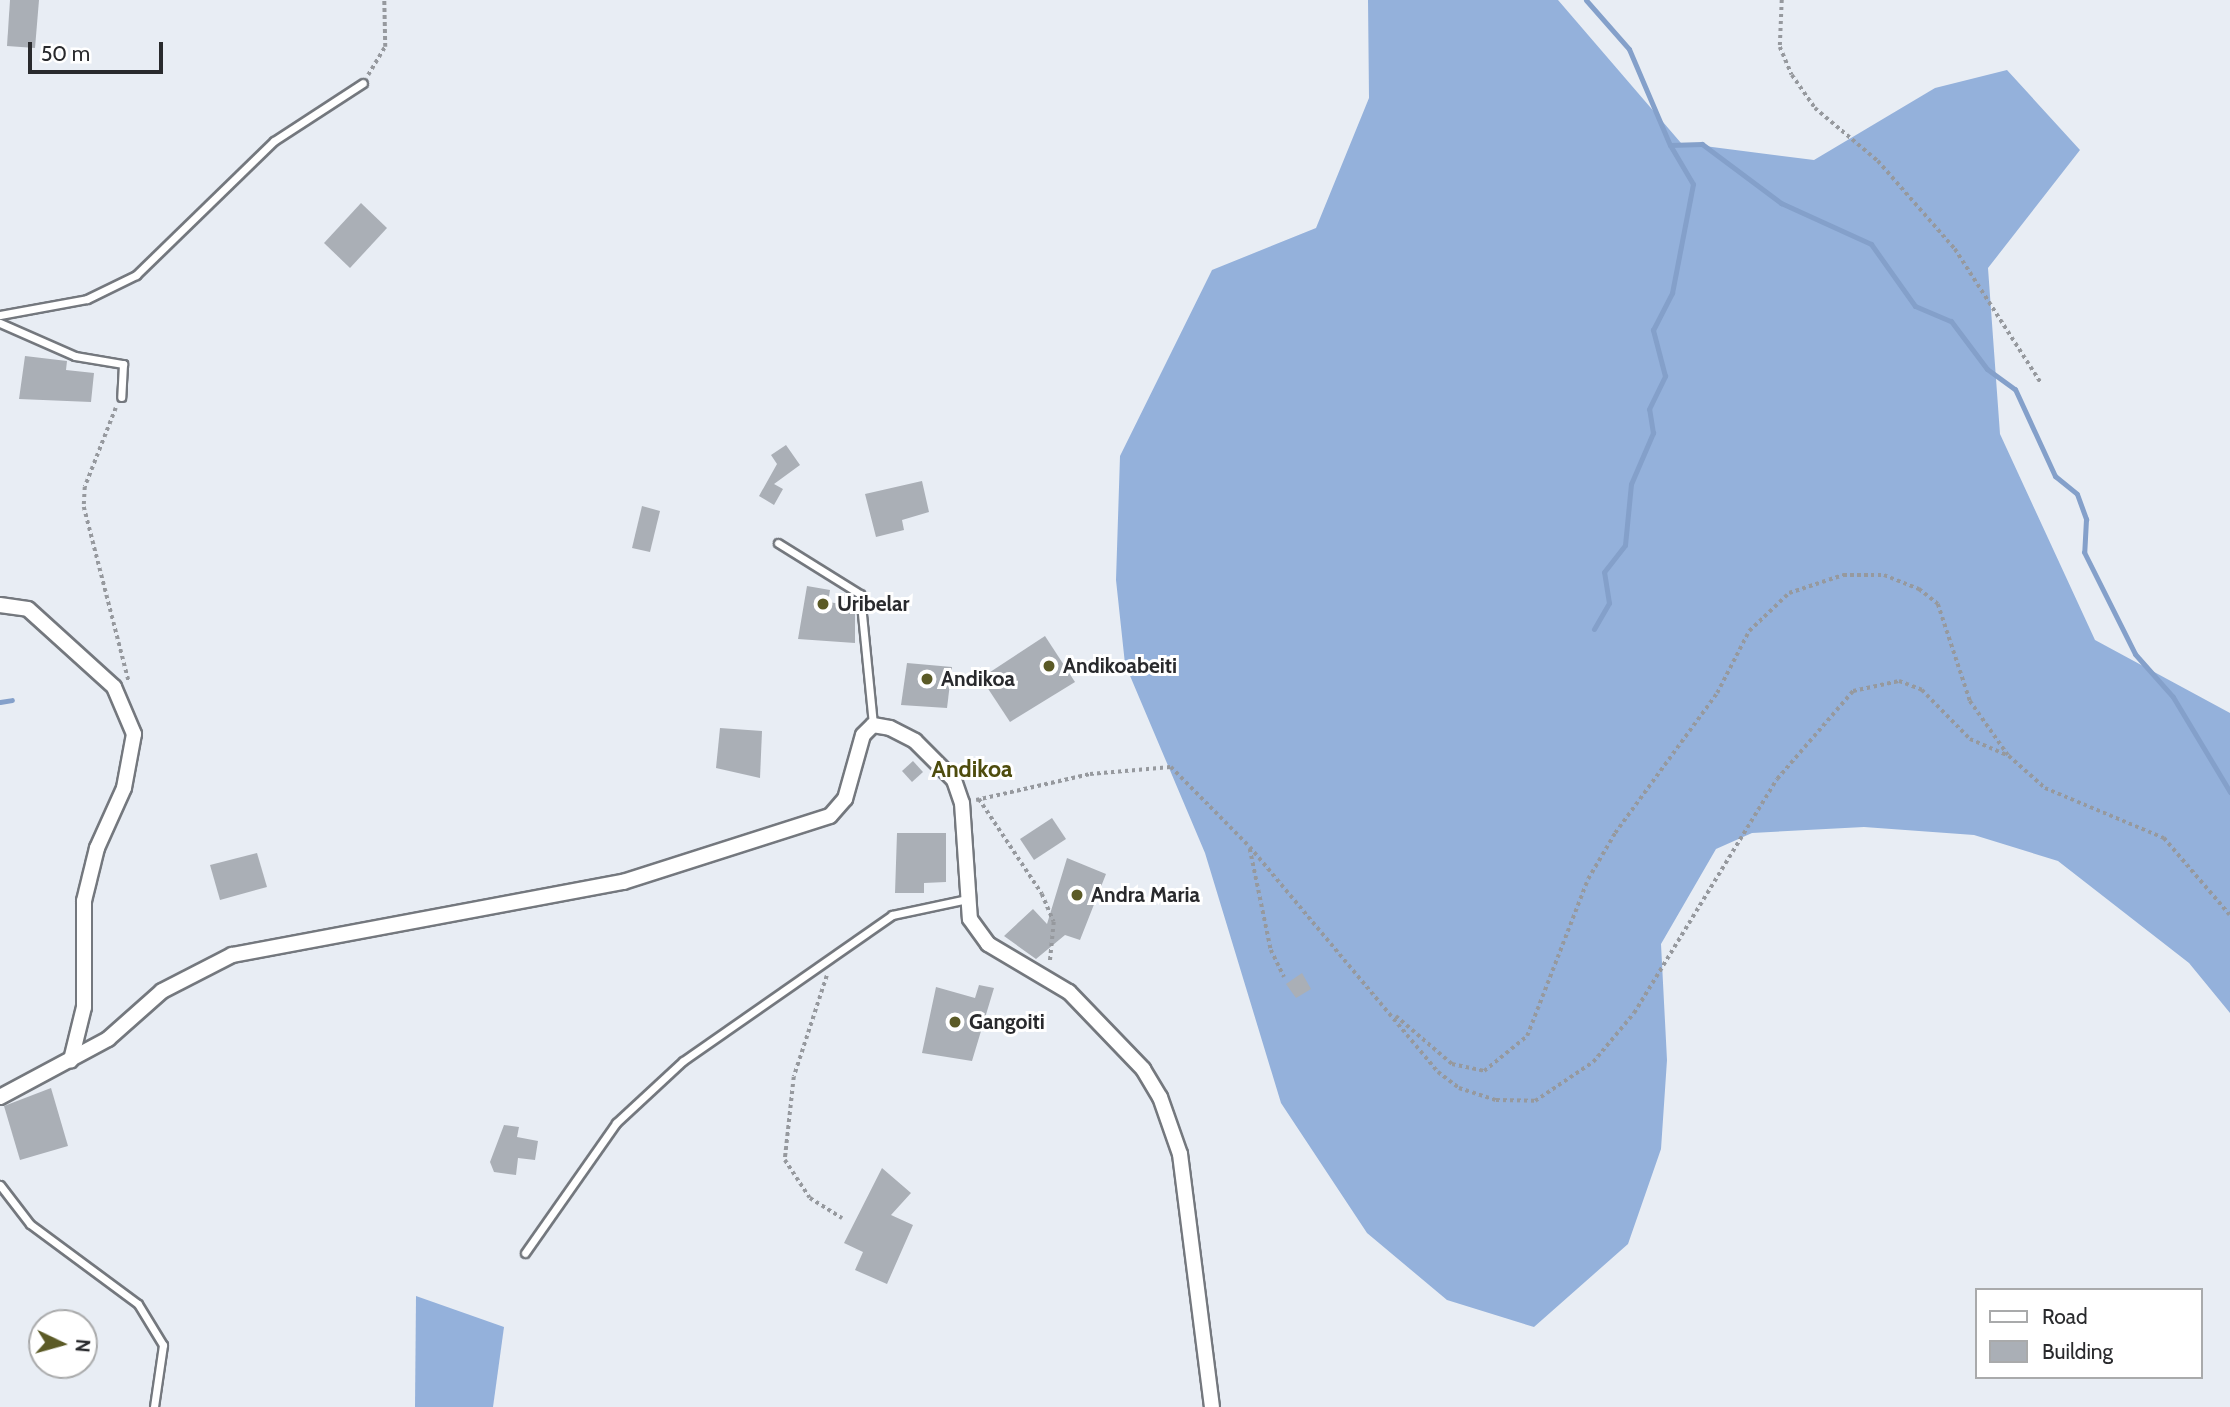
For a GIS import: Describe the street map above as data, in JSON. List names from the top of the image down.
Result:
{
  "districts": ["Andikoa"],
  "places": [
    "Uribelar",
    "Andikoabeiti",
    "Andikoa",
    "Andra Maria",
    "Gangoiti"
  ],
  "legend": ["Road", "Building"],
  "scale_bar": "50 m",
  "north": "right"
}
